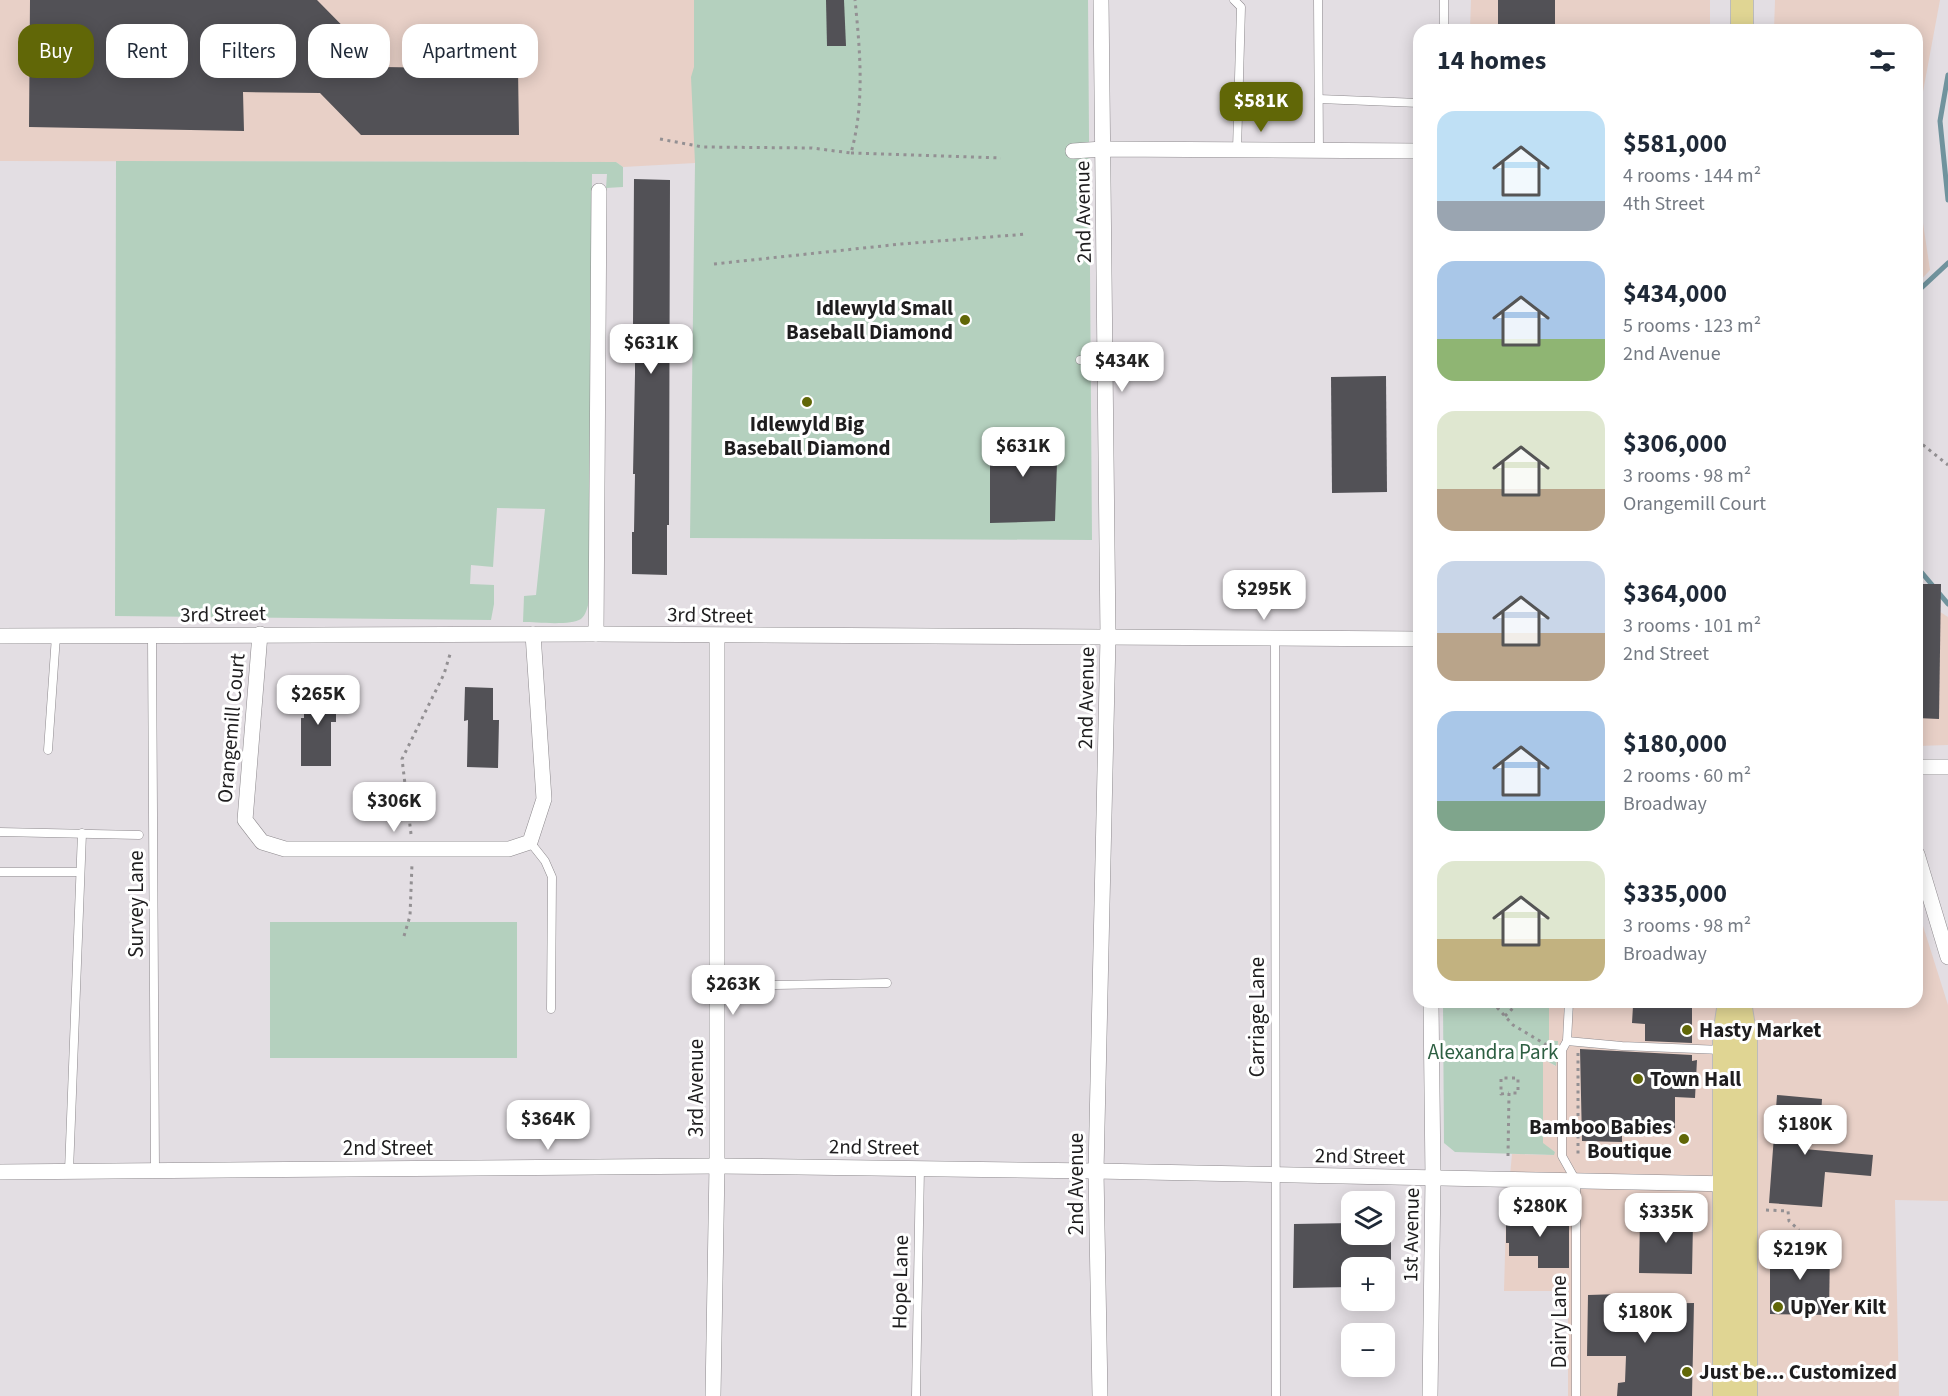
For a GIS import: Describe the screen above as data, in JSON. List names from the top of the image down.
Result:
{
  "streets": {
    "street": [
      "2nd Avenue",
      "3rd Street",
      "Orangemill Court",
      "3rd Avenue",
      "2nd Street",
      "1st Avenue"
    ],
    "lane": [
      "Survey Lane",
      "Carriage Lane",
      "Hope Lane",
      "Dairy Lane"
    ]
  },
  "crossings": [
    ["2nd Avenue", "3rd Street"],
    ["2nd Avenue", "2nd Street"],
    ["3rd Street", "Orangemill Court"],
    ["3rd Street", "Survey Lane"],
    ["3rd Street", "Carriage Lane"],
    ["3rd Street", "3rd Avenue"],
    ["Survey Lane", "2nd Street"],
    ["Carriage Lane", "2nd Street"],
    ["3rd Avenue", "2nd Street"],
    ["2nd Street", "1st Avenue"],
    ["2nd Street", "Hope Lane"],
    ["2nd Street", "Dairy Lane"]
  ],
  "parks": ["Alexandra Park"],
  "places": [
    "Idlewyld Small Baseball Diamond",
    "Idlewyld Big Baseball Diamond",
    "Hasty Market",
    "Town Hall",
    "Bamboo Babies Boutique",
    "Up Yer Kilt",
    "Just be... Customized"
  ],
  "page": {
    "chip": [
      "Buy",
      "Rent",
      "Filters",
      "New",
      "Apartment"
    ],
    "heading": "14 homes",
    "price": [
      "$581K",
      "$631K",
      "$434K",
      "$631K",
      "$295K",
      "$265K",
      "$306K",
      "$263K",
      "$364K",
      "$180K",
      "$280K",
      "$335K",
      "$219K",
      "$180K"
    ],
    "list": [
      {
        "name": "$581,000",
        "note": "4 rooms · 144 m² · 4th Street"
      },
      {
        "name": "$434,000",
        "note": "5 rooms · 123 m² · 2nd Avenue"
      },
      {
        "name": "$306,000",
        "note": "3 rooms · 98 m² · Orangemill Court"
      },
      {
        "name": "$364,000",
        "note": "3 rooms · 101 m² · 2nd Street"
      },
      {
        "name": "$180,000",
        "note": "2 rooms · 60 m² · Broadway"
      },
      {
        "name": "$335,000",
        "note": "3 rooms · 98 m² · Broadway"
      }
    ],
    "map_buttons": ["+", "−"]
  }
}
